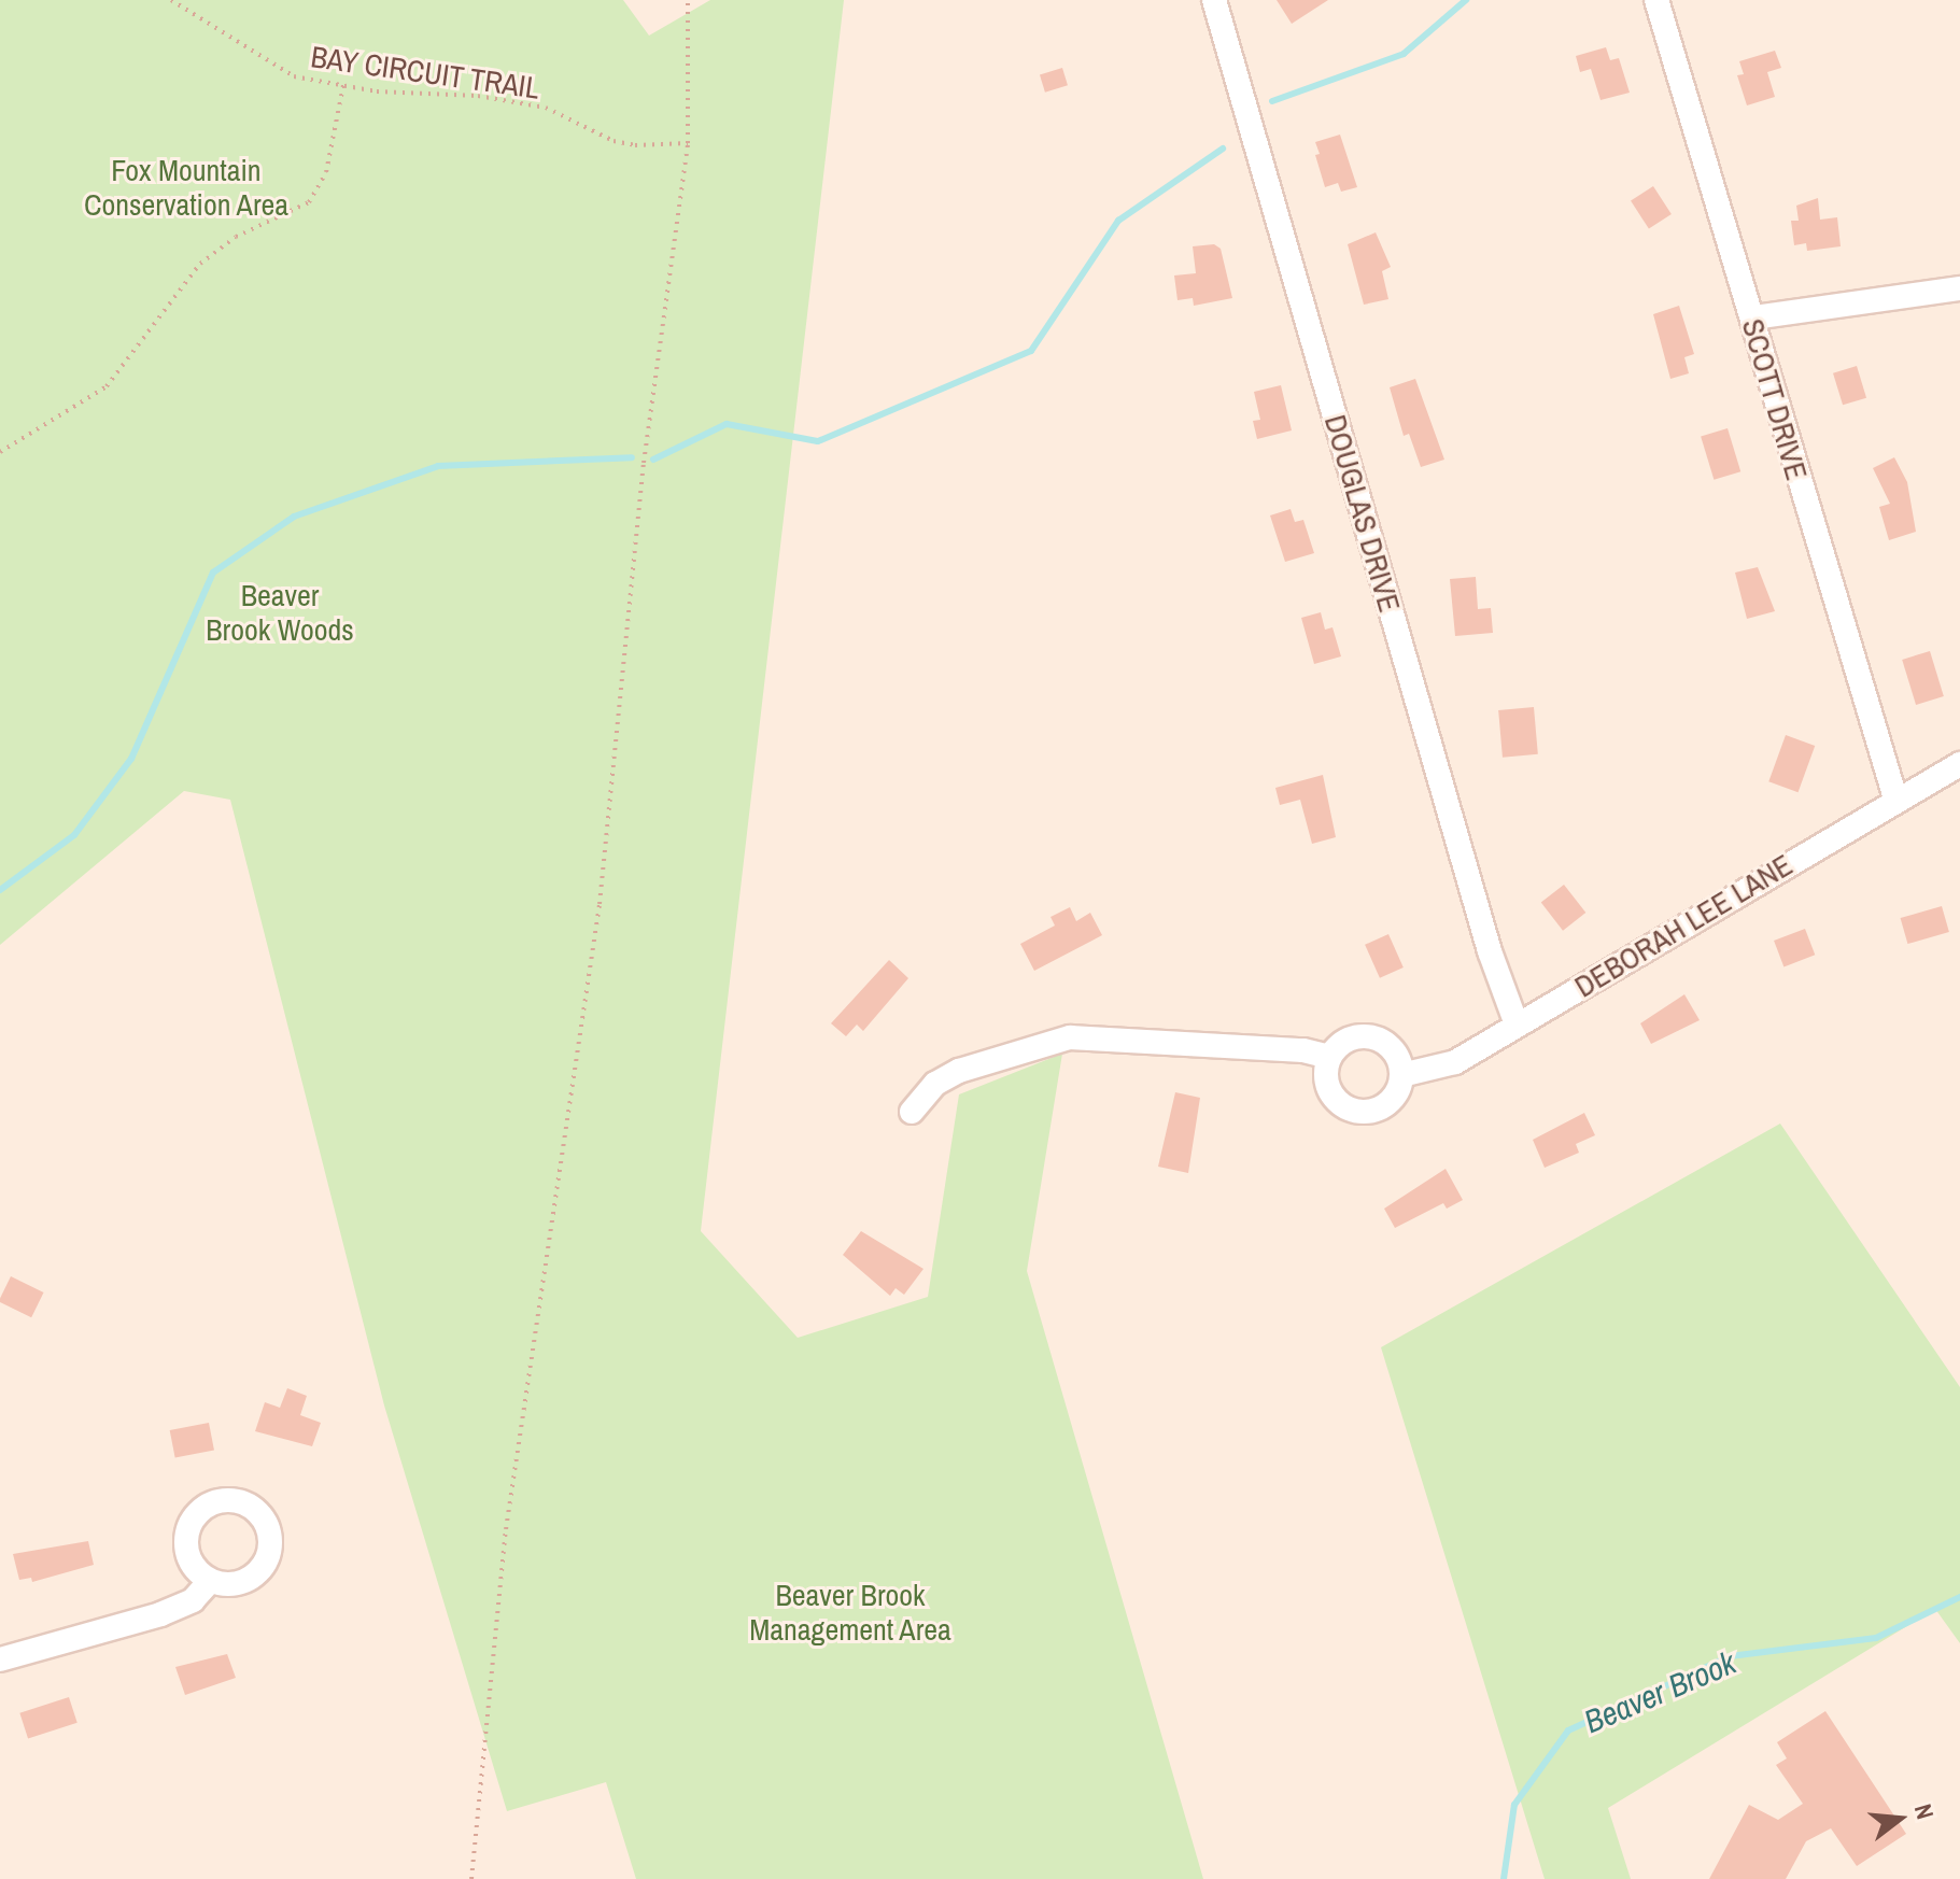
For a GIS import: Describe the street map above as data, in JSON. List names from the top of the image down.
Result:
{
  "streets": {
    "street": ["SCOTT DRIVE", "DOUGLAS DRIVE", "DEBORAH LEE LANE"],
    "path": ["BAY CIRCUIT TRAIL"]
  },
  "crossings": [
    ["SCOTT DRIVE", "DEBORAH LEE LANE"],
    ["DOUGLAS DRIVE", "DEBORAH LEE LANE"]
  ],
  "water": ["Beaver Brook"],
  "parks": ["Fox Mountain Conservation Area", "Beaver Brook Woods", "Beaver Brook Management Area"],
  "north": "right"
}
